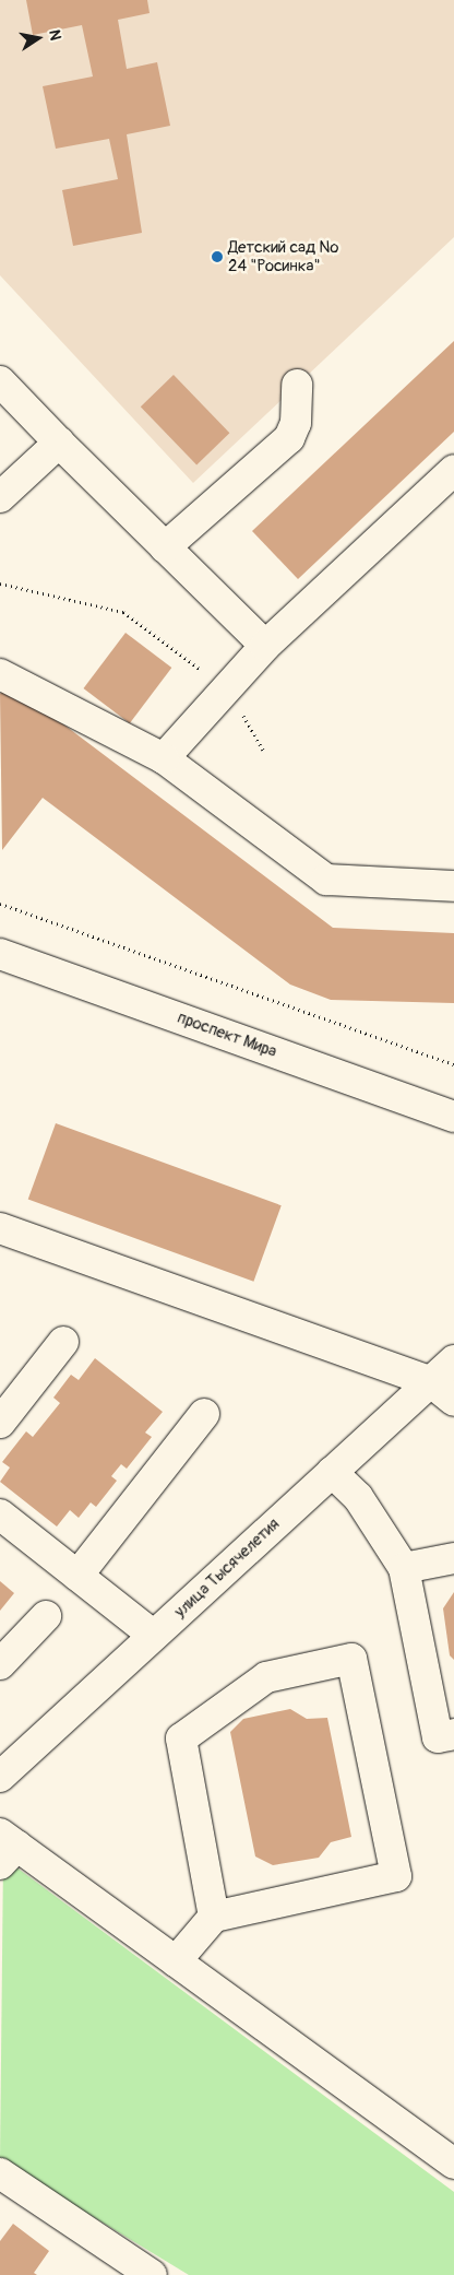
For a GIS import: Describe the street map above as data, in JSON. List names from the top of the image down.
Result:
{
  "streets": {
    "street": ["проспект Мира", "улица Тысячелетия"]
  },
  "places": ["Детский сад № 24 \"Росинка\""],
  "north": "right"
}
